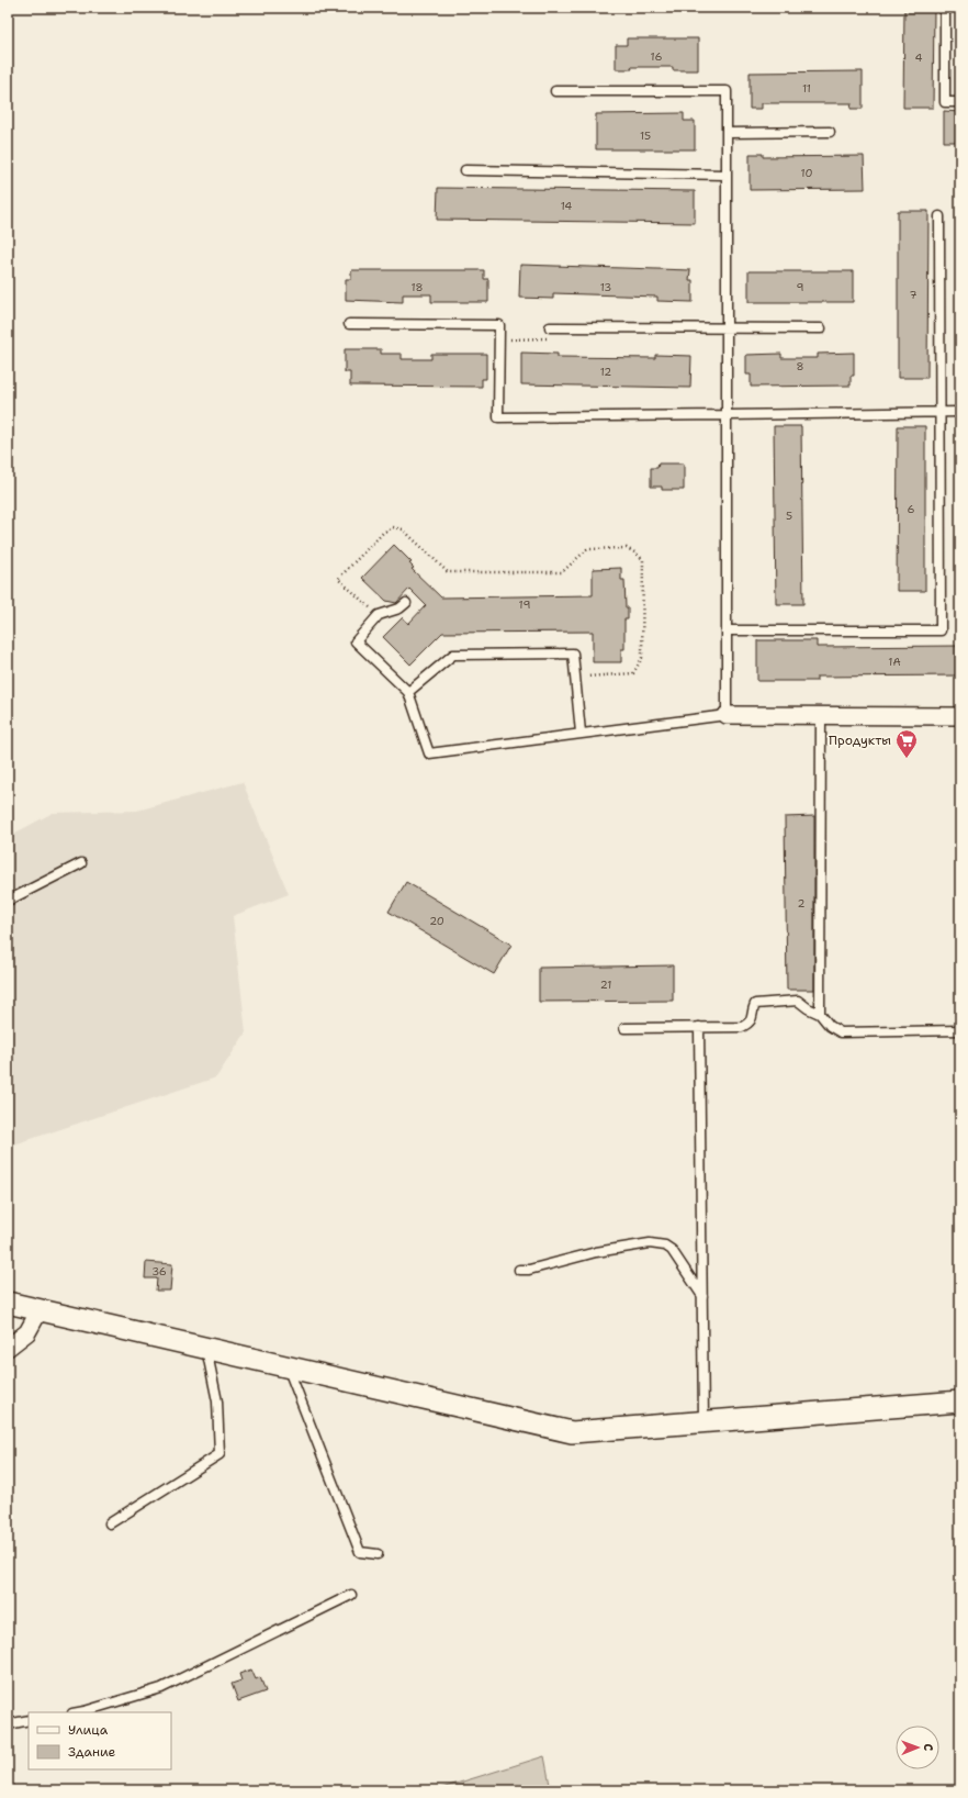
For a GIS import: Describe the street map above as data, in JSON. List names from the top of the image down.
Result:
{
  "places": {
    "supermarket": ["Продукты"]
  },
  "house_numbers": [
    "16",
    "4",
    "11",
    "15",
    "10",
    "14",
    "18",
    "13",
    "9",
    "7",
    "8",
    "12",
    "6",
    "5",
    "19",
    "1А",
    "2",
    "20",
    "21",
    "36"
  ],
  "legend": ["Улица", "Здание"],
  "north": "right"
}
